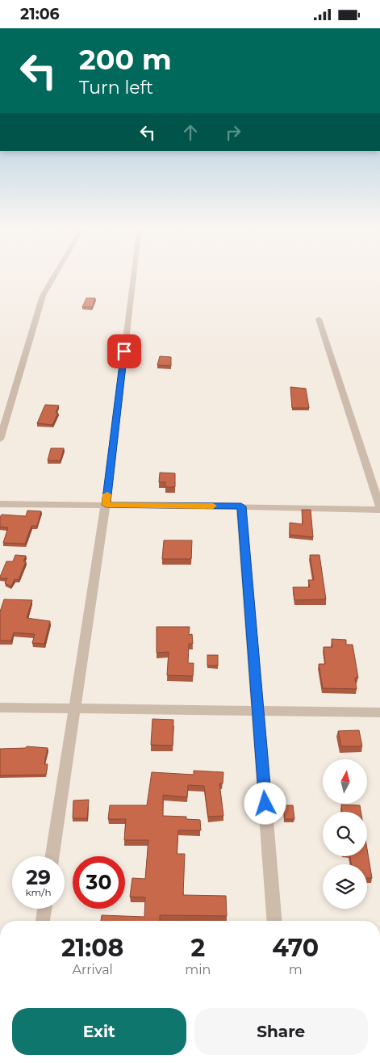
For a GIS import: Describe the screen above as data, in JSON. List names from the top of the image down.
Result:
{
  "north": "top",
  "page": {
    "status": "21:06",
    "turn": ["200 m", "Turn left"],
    "speed": "29 km/h",
    "limit": "30",
    "eta": [
      "21:08",
      "Arrival",
      "2",
      "min",
      "470",
      "m"
    ],
    "buttons": ["Exit", "Share"]
  }
}
